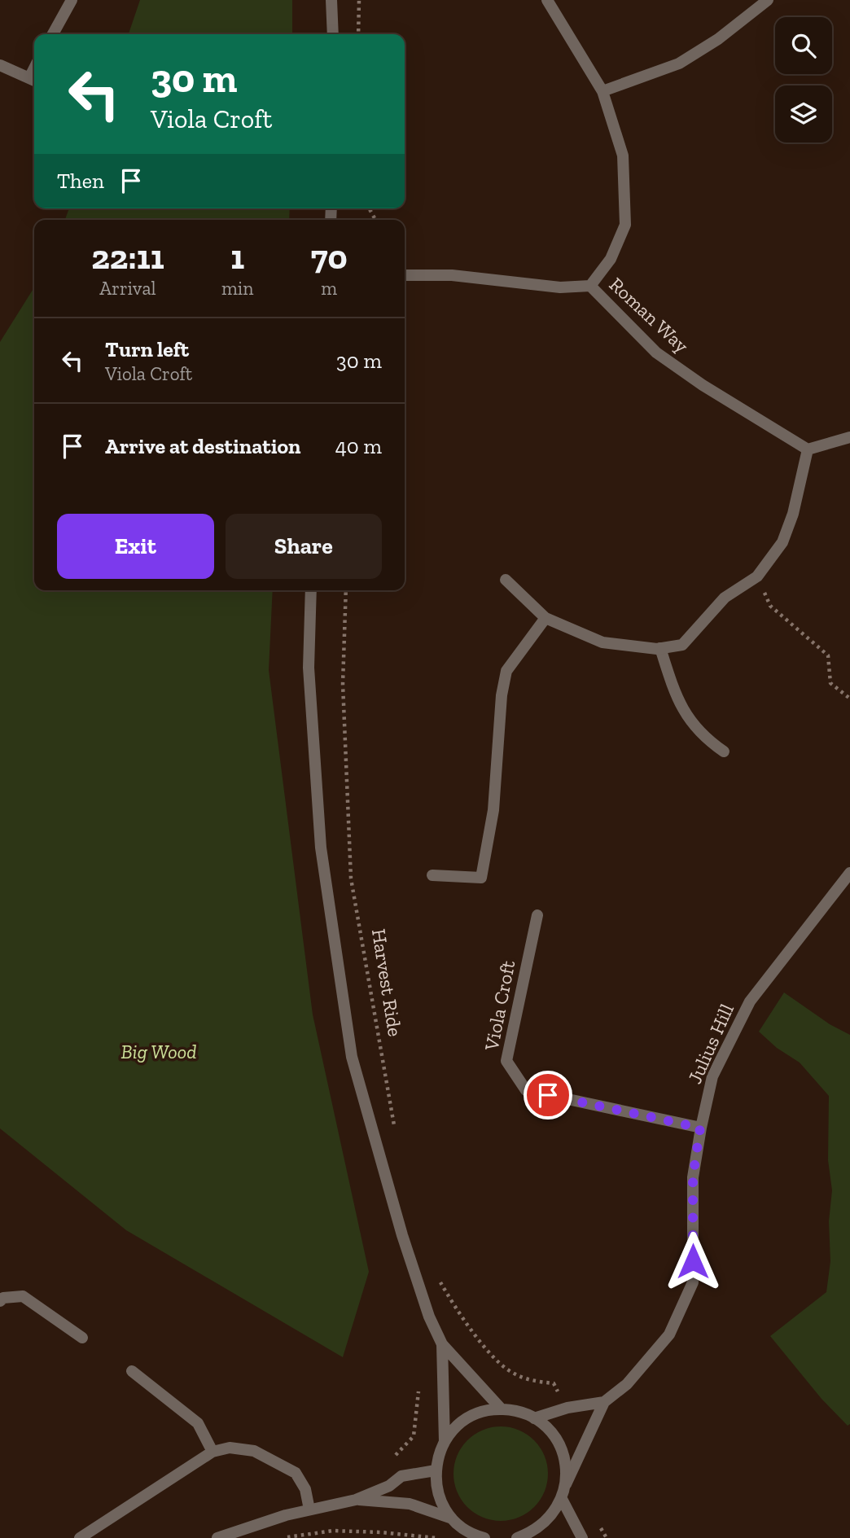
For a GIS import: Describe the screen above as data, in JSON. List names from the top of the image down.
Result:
{
  "streets": {
    "street": ["Roman Way", "Viola Croft", "Julius Hill"],
    "path": ["Harvest Ride"]
  },
  "crossings": [
    ["Viola Croft", "Julius Hill"]
  ],
  "parks": ["Big Wood"],
  "page": {
    "turn": ["30 m", "Viola Croft"],
    "then": "Then",
    "eta": [
      "22:11",
      "Arrival",
      "1",
      "min",
      "70",
      "m"
    ],
    "list": [
      {
        "name": "Turn left",
        "note": "Viola Croft",
        "value": "30 m"
      },
      {
        "name": "Arrive at destination",
        "value": "40 m"
      }
    ],
    "buttons": ["Exit", "Share"]
  }
}
